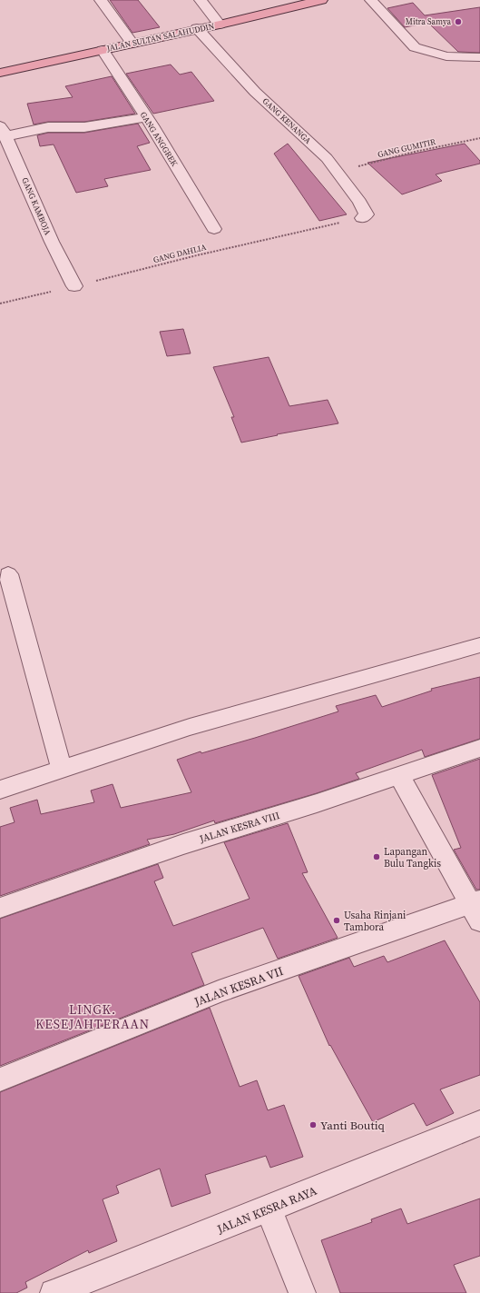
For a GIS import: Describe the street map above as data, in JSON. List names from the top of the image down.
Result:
{
  "streets": {
    "main road": ["JALAN SULTAN SALAHUDDIN"],
    "street": [
      "GANG KENANGA",
      "GANG ANGGREK",
      "GANG KAMBOJA",
      "JALAN KESRA VIII",
      "JALAN KESRA VII",
      "JALAN KESRA RAYA"
    ],
    "path": ["GANG GUMITIR", "GANG DAHLIA"]
  },
  "crossings": [
    ["JALAN SULTAN SALAHUDDIN", "GANG KENANGA"],
    ["JALAN SULTAN SALAHUDDIN", "GANG ANGGREK"],
    ["GANG KENANGA", "GANG GUMITIR"],
    ["GANG KENANGA", "GANG DAHLIA"],
    ["GANG KAMBOJA", "GANG DAHLIA"]
  ],
  "districts": ["LINGK. KESEJAHTERAAN"],
  "places": [
    "Mitra Samya",
    "Lapangan Bulu Tangkis",
    "Usaha Rinjani Tambora",
    "Yanti Boutiq"
  ]
}
